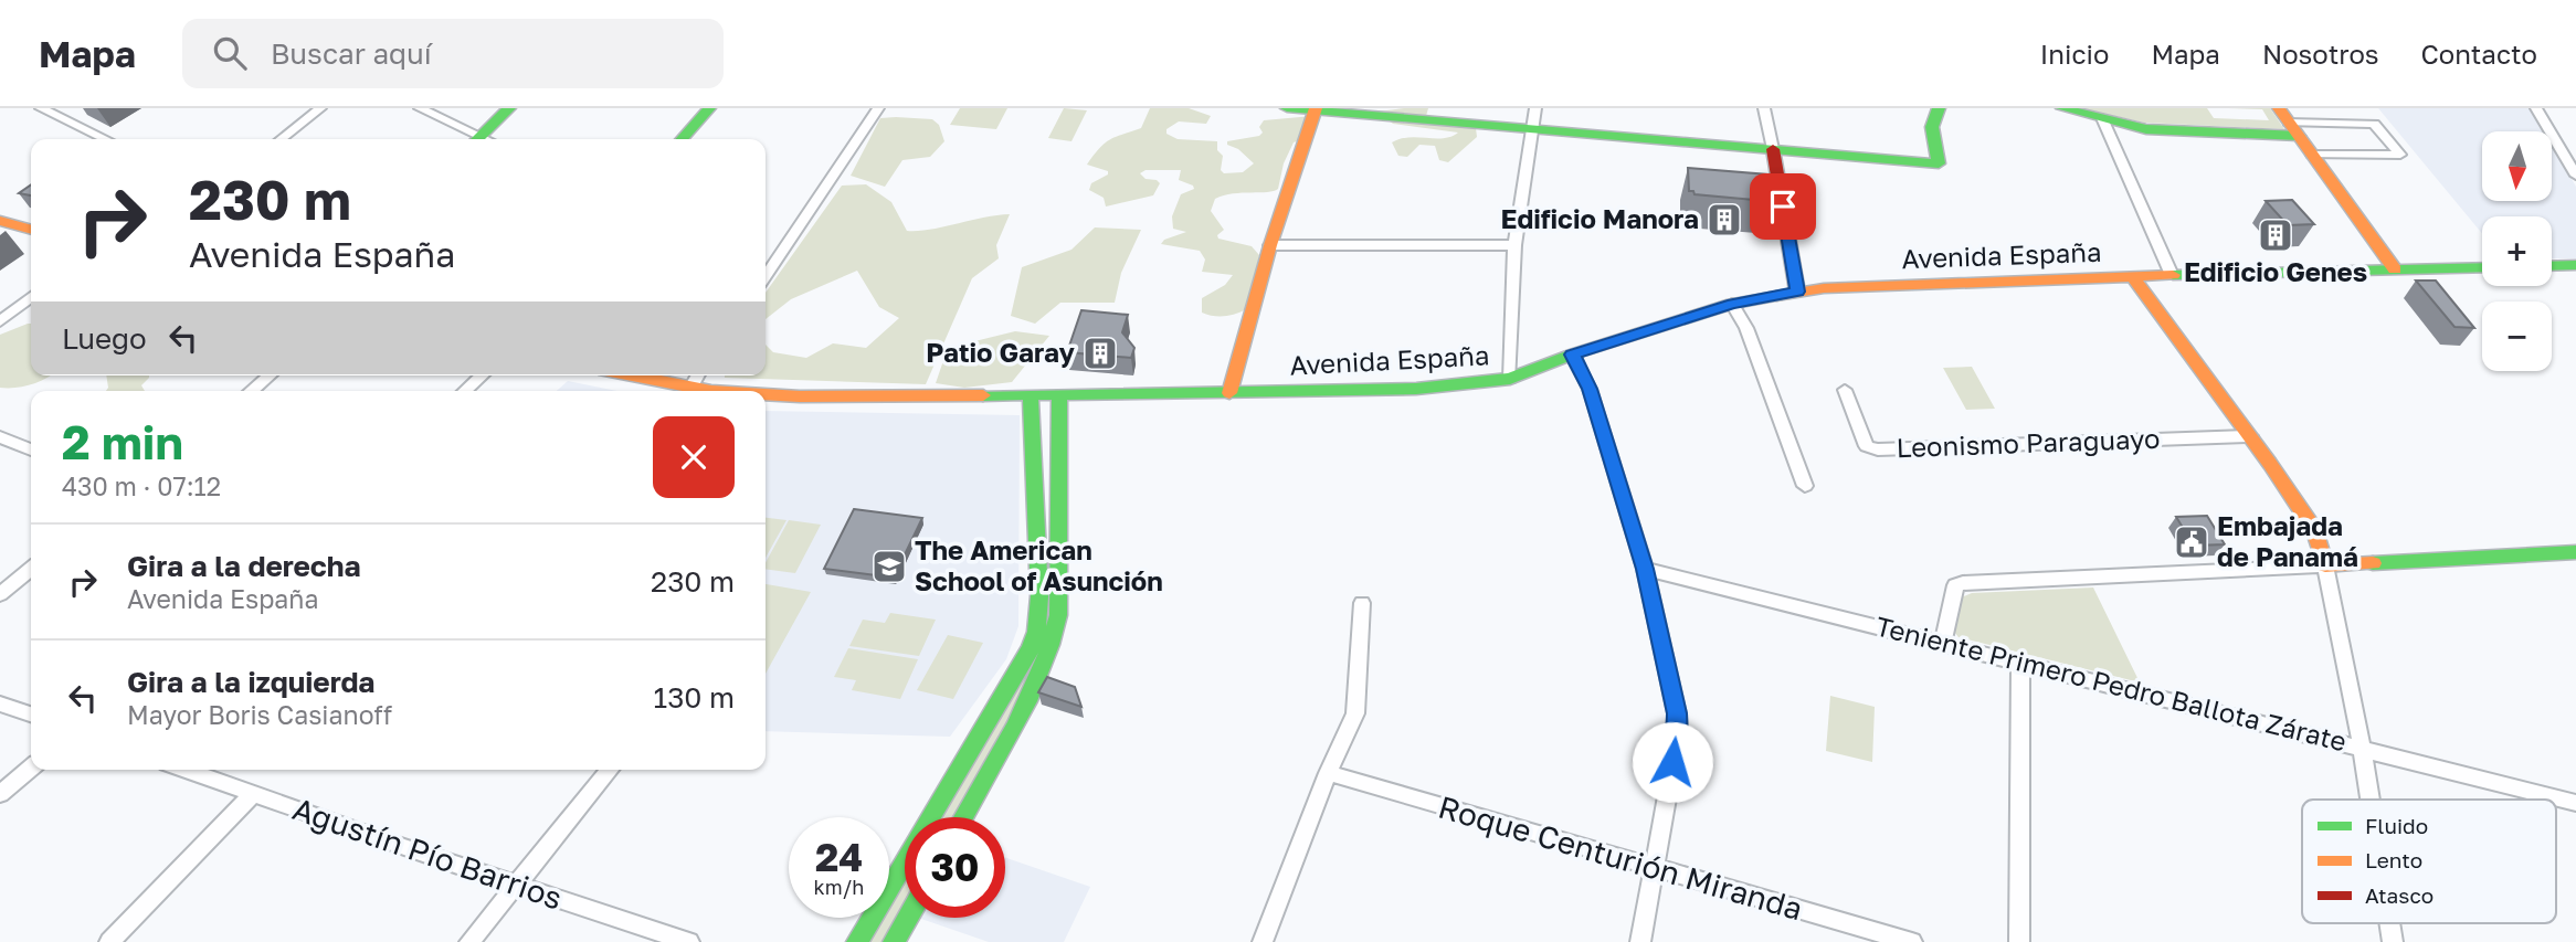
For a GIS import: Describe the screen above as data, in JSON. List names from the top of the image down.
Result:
{
  "streets": {
    "main road": ["Avenida España"],
    "street": [
      "Leonismo Paraguayo",
      "Teniente Primero Pedro Ballota Zárate",
      "Agustín Pío Barrios",
      "Roque Centurión Miranda"
    ]
  },
  "places": {
    "building": ["Edificio Manora", "Edificio Genes", "Patio Garay"],
    "public building": ["Embajada de Panamá"],
    "school or university": ["The American School of Asunción"]
  },
  "legend": ["Fluido", "Lento", "Atasco"],
  "north": "bottom",
  "page": {
    "header": "Mapa",
    "search": "Buscar aquí",
    "nav": [
      "Inicio",
      "Mapa",
      "Nosotros",
      "Contacto"
    ],
    "map_buttons": ["+", "−"],
    "turn": ["230 m", "Avenida España"],
    "then": "Luego",
    "heading": ["2 min", "430 m · 07:12"],
    "list": [
      {
        "name": "Gira a la derecha",
        "note": "Avenida España",
        "value": "230 m"
      },
      {
        "name": "Gira a la izquierda",
        "note": "Mayor Boris Casianoff",
        "value": "130 m"
      }
    ],
    "speed": "24 km/h",
    "limit": "30"
  }
}
